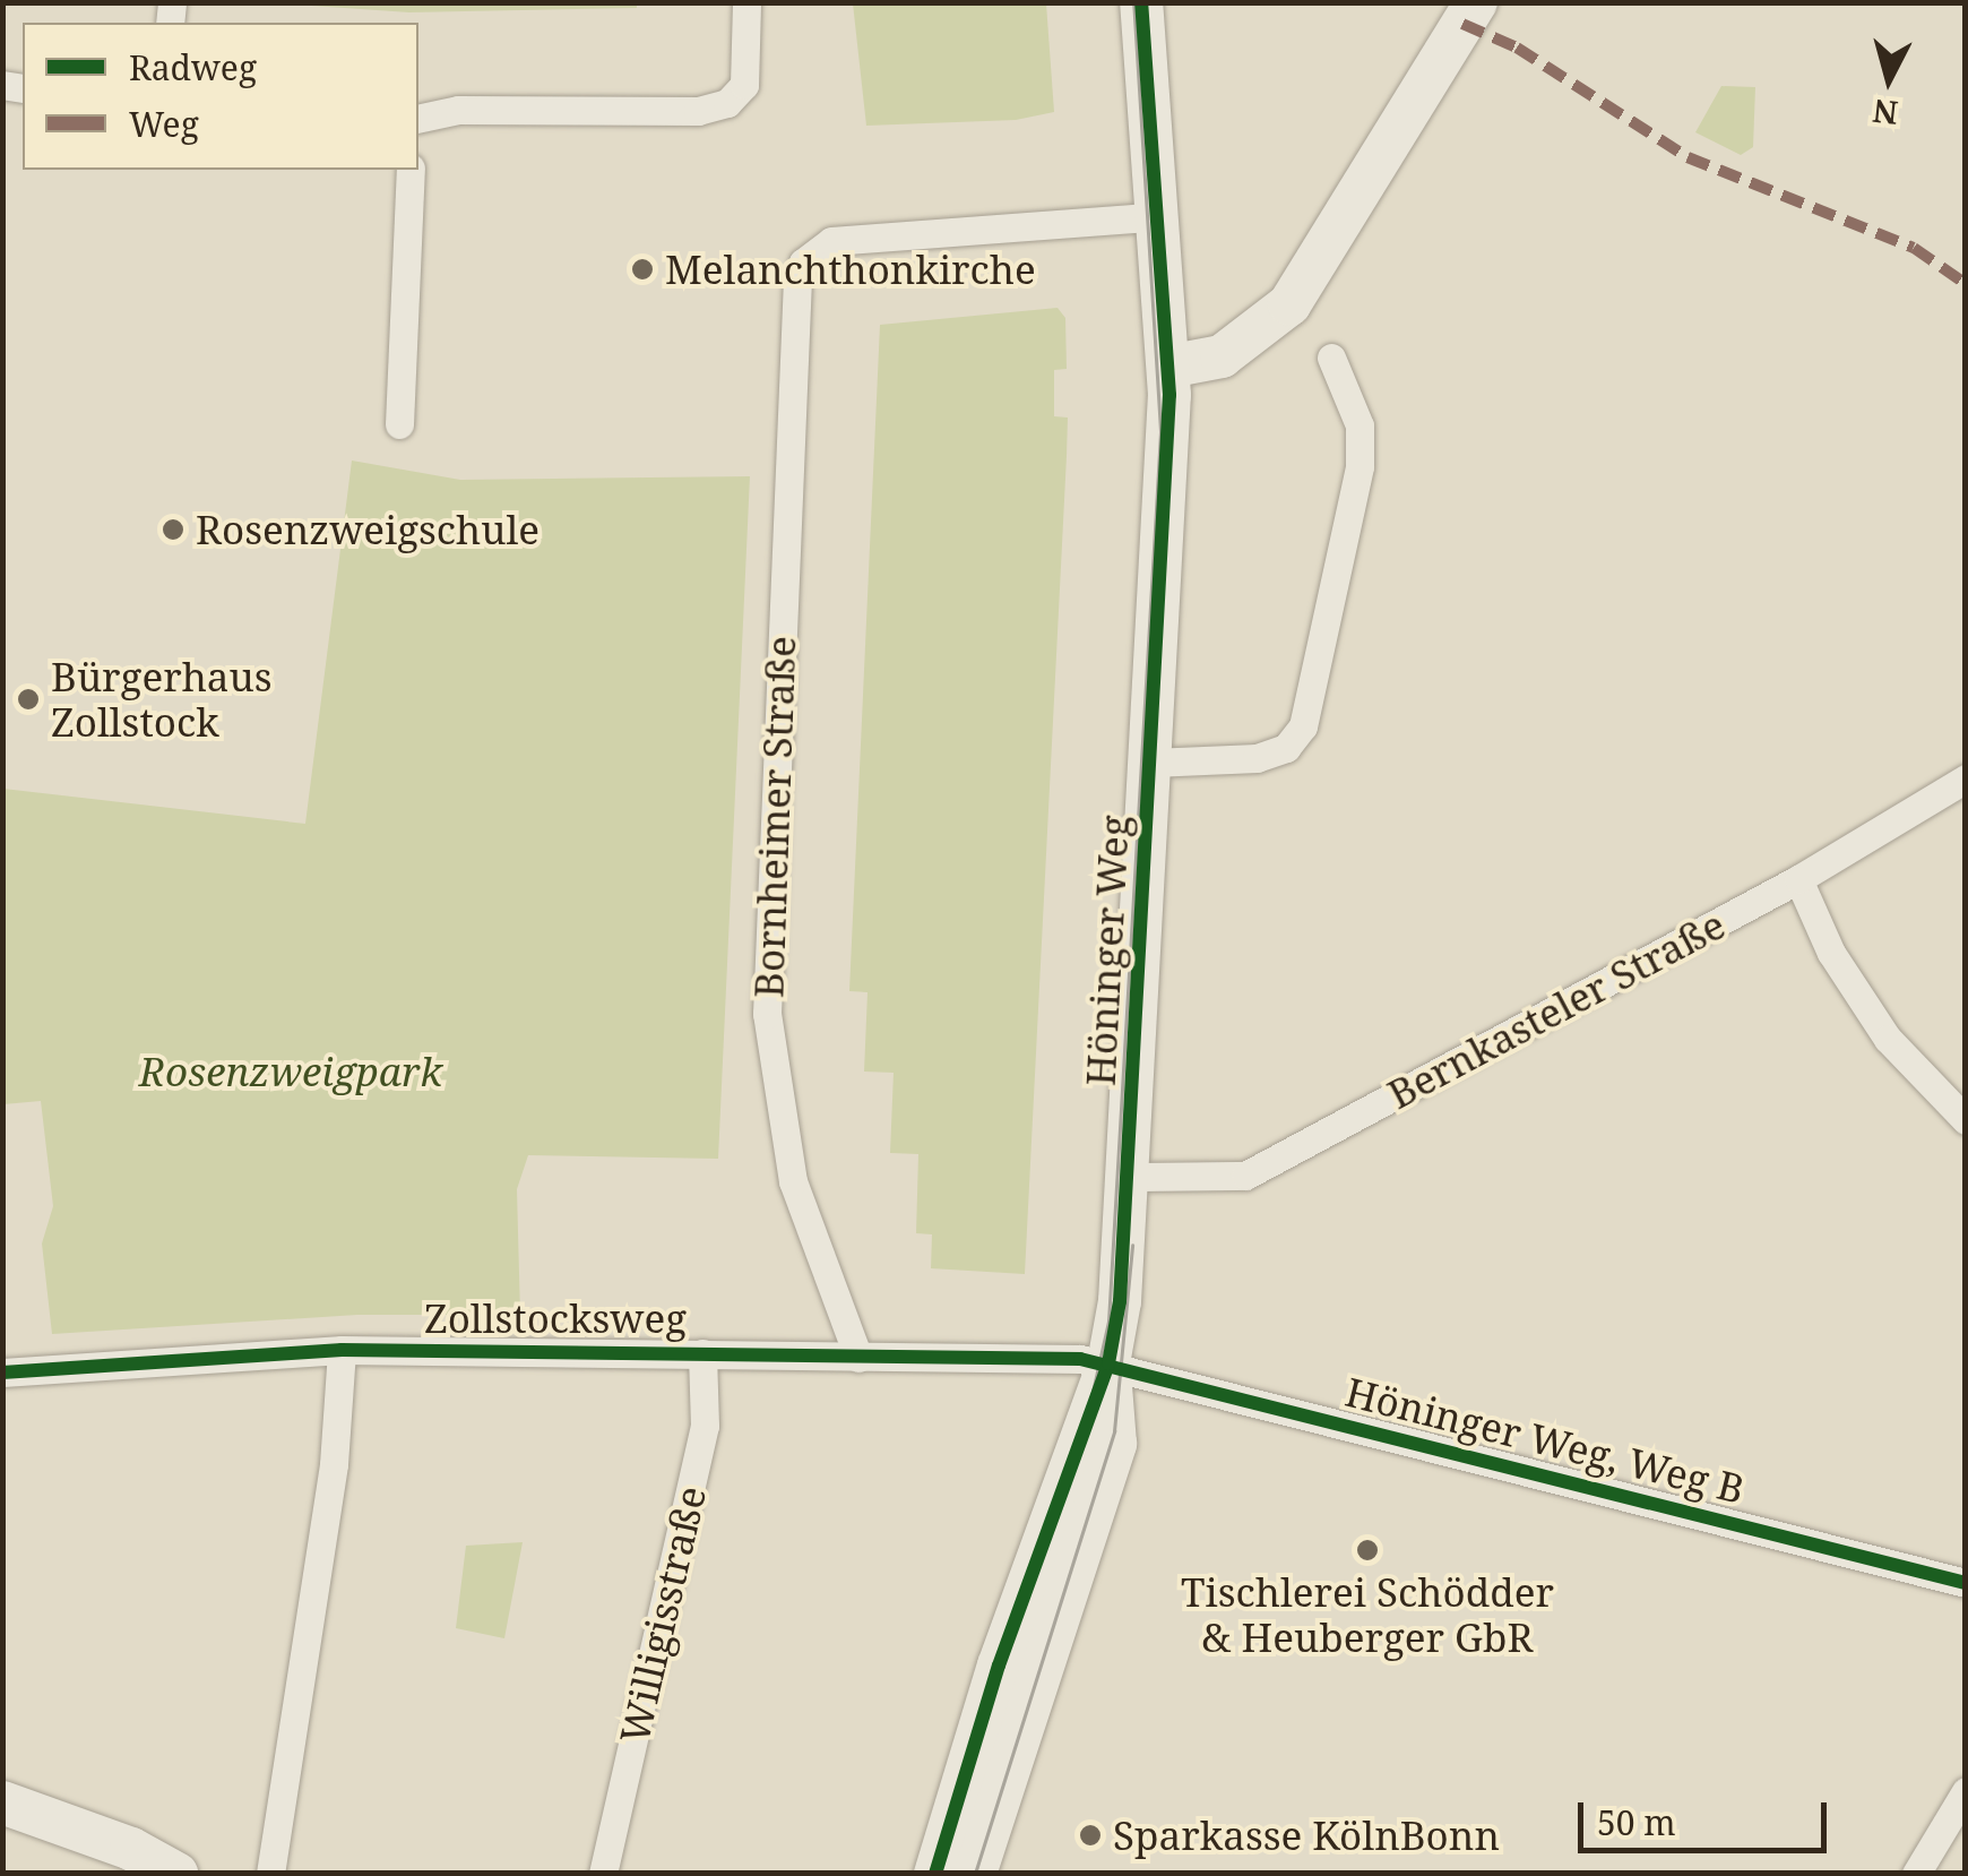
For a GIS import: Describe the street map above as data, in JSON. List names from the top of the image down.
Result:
{
  "streets": {
    "street": [
      "Bornheimer Straße",
      "Höninger Weg",
      "Bernkasteler Straße",
      "Zollstocksweg",
      "Höninger Weg, Weg B",
      "Willigisstraße"
    ]
  },
  "crossings": [
    ["Bornheimer Straße", "Höninger Weg"],
    ["Bornheimer Straße", "Zollstocksweg"],
    ["Höninger Weg", "Bernkasteler Straße"],
    ["Höninger Weg", "Zollstocksweg"],
    ["Höninger Weg", "Höninger Weg, Weg B"],
    ["Zollstocksweg", "Höninger Weg, Weg B"],
    ["Zollstocksweg", "Willigisstraße"]
  ],
  "parks": ["Rosenzweigpark"],
  "places": [
    "Melanchthonkirche",
    "Rosenzweigschule",
    "Bürgerhaus Zollstock",
    "Tischlerei Schödder & Heuberger GbR",
    "Sparkasse KölnBonn"
  ],
  "legend": ["Radweg", "Weg"],
  "scale_bar": "50 m",
  "north": "bottom"
}
